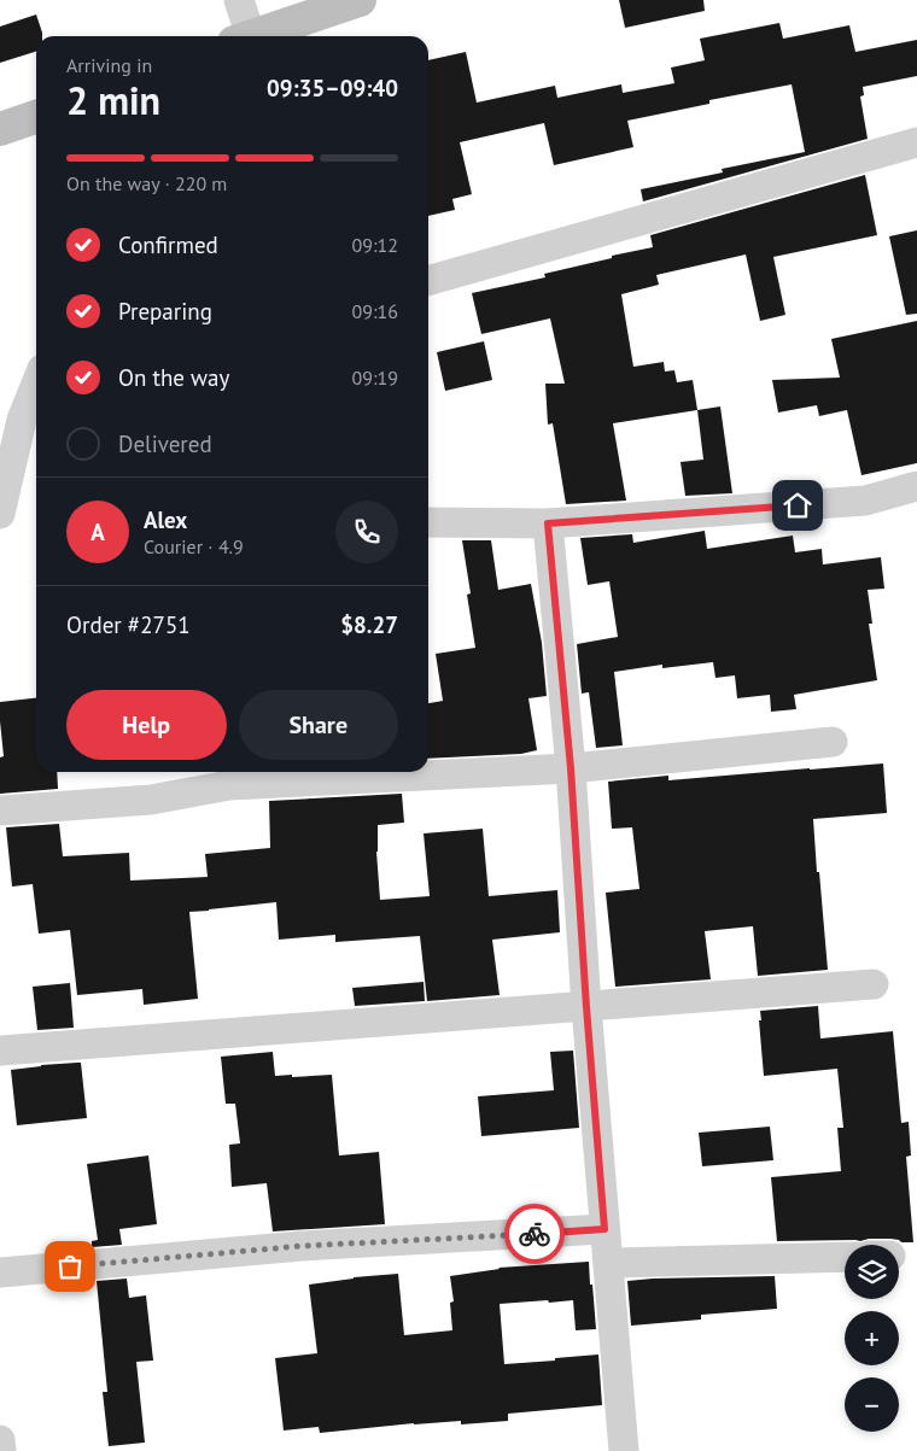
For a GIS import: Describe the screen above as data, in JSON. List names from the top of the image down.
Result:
{
  "page": {
    "heading": ["2 min", "Arriving in", "09:35–09:40"],
    "panel": [
      "Alex",
      "Courier · 4.9",
      "Order #2751",
      "$8.27"
    ],
    "bar": "On the way · 220 m",
    "list": [
      ["Confirmed", "09:12"],
      ["Preparing", "09:16"],
      ["On the way", "09:19"],
      "Delivered"
    ],
    "round": "A",
    "buttons": ["Help", "Share"],
    "map_buttons": ["+", "−"]
  }
}
